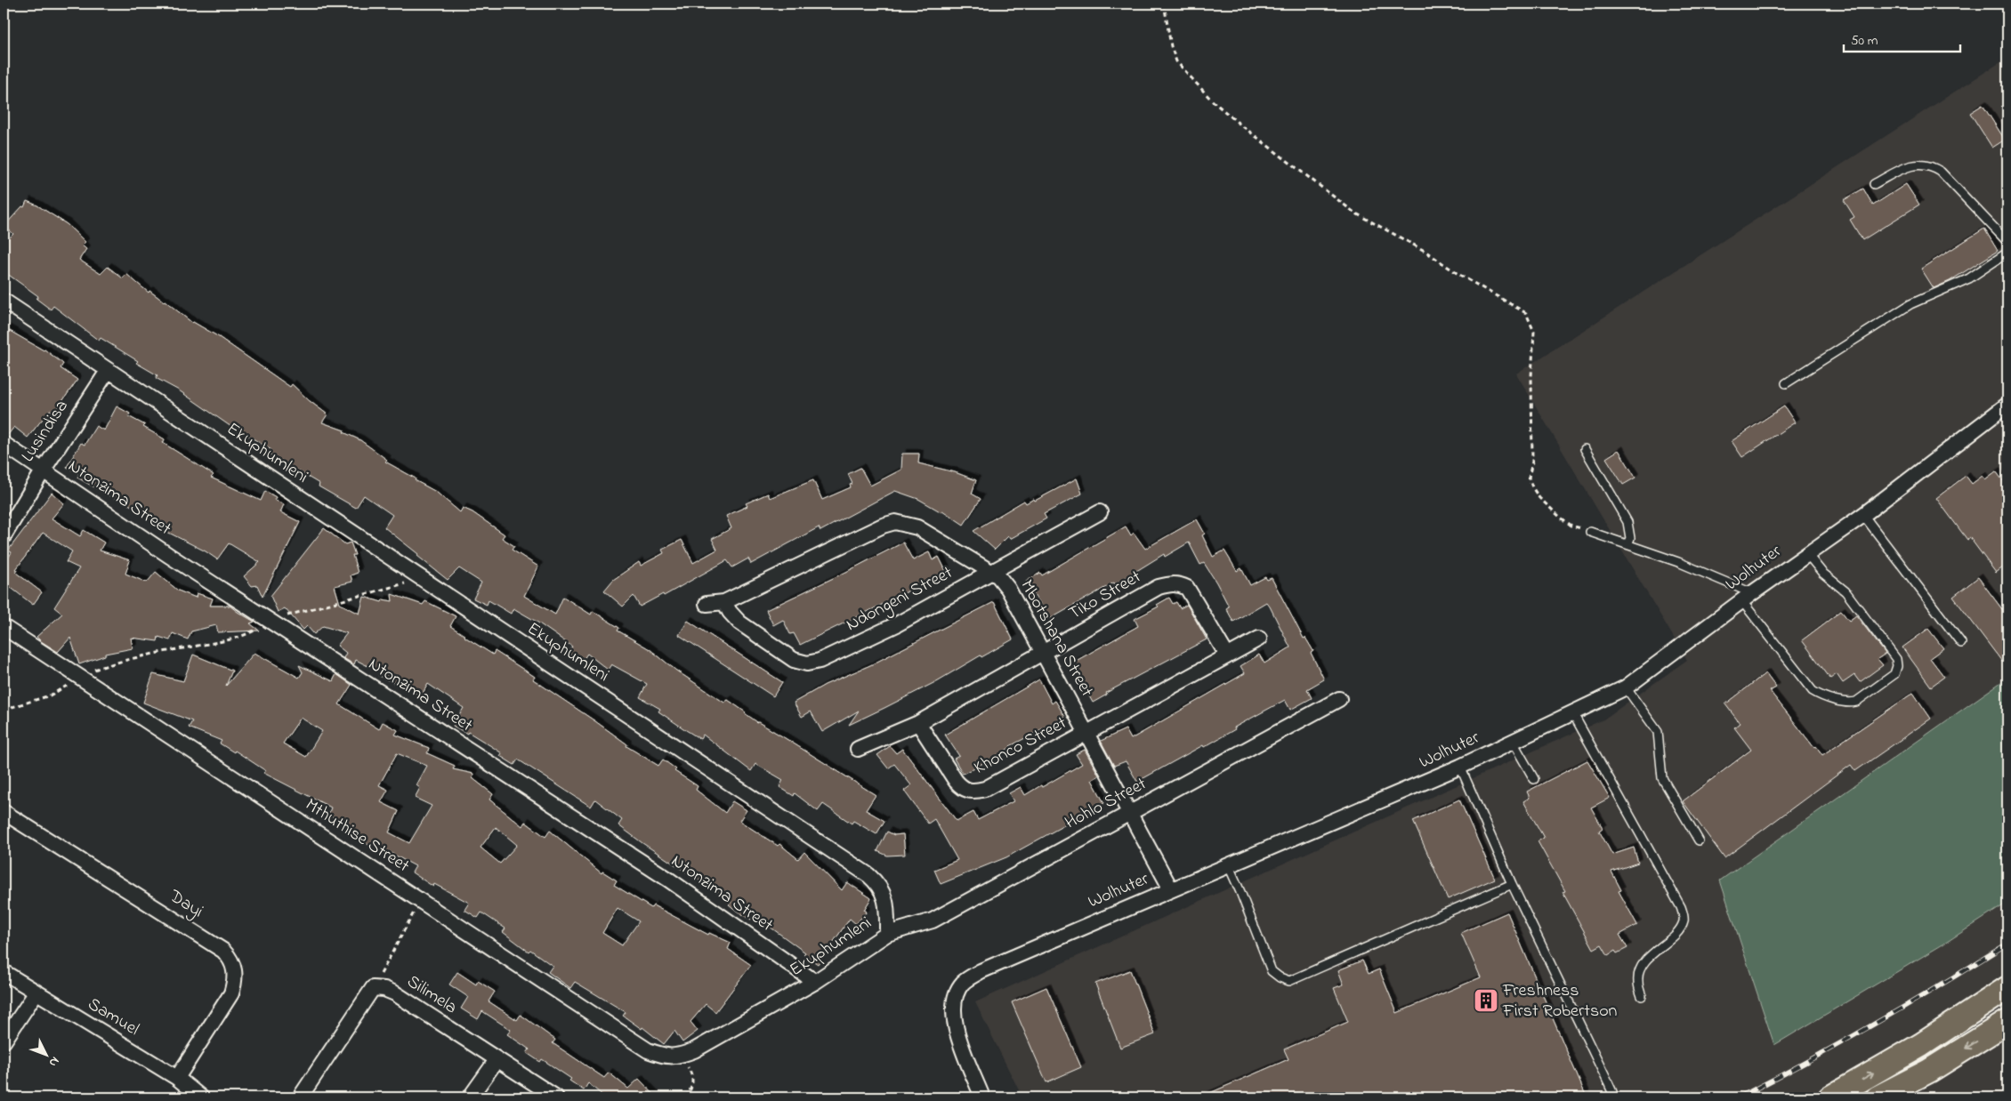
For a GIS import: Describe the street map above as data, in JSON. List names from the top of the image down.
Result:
{
  "streets": {
    "street": [
      "Lusindisa",
      "Ekuphumleni",
      "Ntonzima Street",
      "Wolhuter",
      "Tiko Street",
      "Ndongeni Street",
      "Mbotshana Street",
      "Khonco Street",
      "Hohlo Street",
      "Mthuthise Street",
      "Dayi",
      "Silimela",
      "Samuel"
    ]
  },
  "crossings": [
    ["Lusindisa", "Ekuphumleni"],
    ["Lusindisa", "Ntonzima Street"],
    ["Ekuphumleni", "Ntonzima Street"],
    ["Ekuphumleni", "Hohlo Street"],
    ["Ekuphumleni", "Mthuthise Street"],
    ["Wolhuter", "Mbotshana Street"],
    ["Tiko Street", "Mbotshana Street"],
    ["Tiko Street", "Khonco Street"],
    ["Ndongeni Street", "Mbotshana Street"],
    ["Mbotshana Street", "Khonco Street"],
    ["Mbotshana Street", "Hohlo Street"],
    ["Dayi", "Samuel"]
  ],
  "places": {
    "building": ["Freshness First Robertson"]
  },
  "scale_bar": "50 m",
  "north": "bottom right"
}
